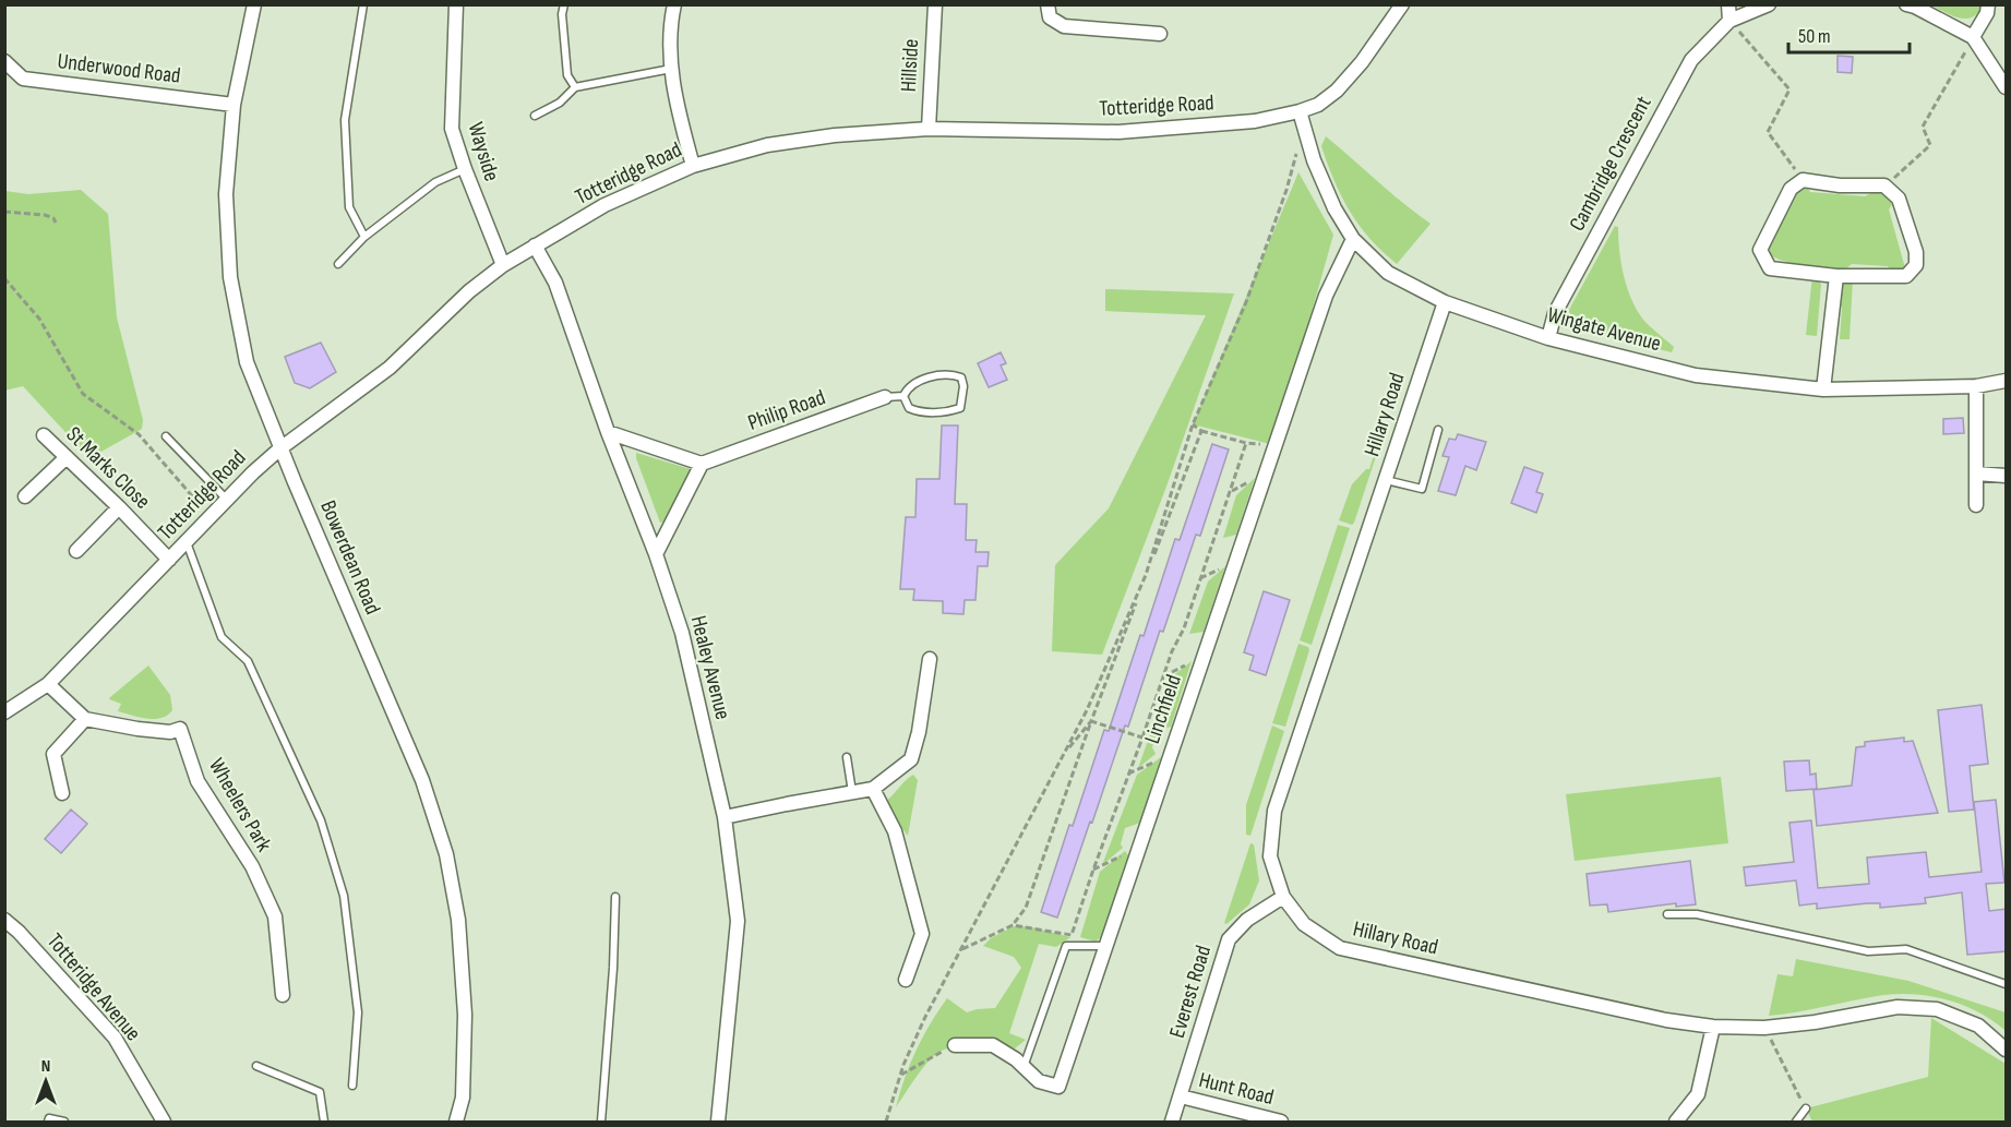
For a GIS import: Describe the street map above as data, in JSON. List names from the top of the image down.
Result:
{
  "streets": {
    "street": [
      "Hillside",
      "Underwood Road",
      "Totteridge Road",
      "Wayside",
      "Cambridge Crescent",
      "Wingate Avenue",
      "Philip Road",
      "Hillary Road",
      "St Marks Close",
      "Bowerdean Road",
      "Healey Avenue",
      "Linchfield",
      "Wheelers Park",
      "Totteridge Avenue",
      "Everest Road",
      "Hunt Road"
    ]
  },
  "crossings": [
    ["Hillside", "Totteridge Road"],
    ["Underwood Road", "Bowerdean Road"],
    ["Totteridge Road", "Wayside"],
    ["Totteridge Road", "Wingate Avenue"],
    ["Totteridge Road", "St Marks Close"],
    ["Totteridge Road", "Bowerdean Road"],
    ["Totteridge Road", "Healey Avenue"],
    ["Cambridge Crescent", "Wingate Avenue"],
    ["Wingate Avenue", "Hillary Road"],
    ["Wingate Avenue", "Linchfield"],
    ["Hillary Road", "Everest Road"],
    ["Everest Road", "Hunt Road"]
  ],
  "scale_bar": "50 m",
  "north": "top"
}
